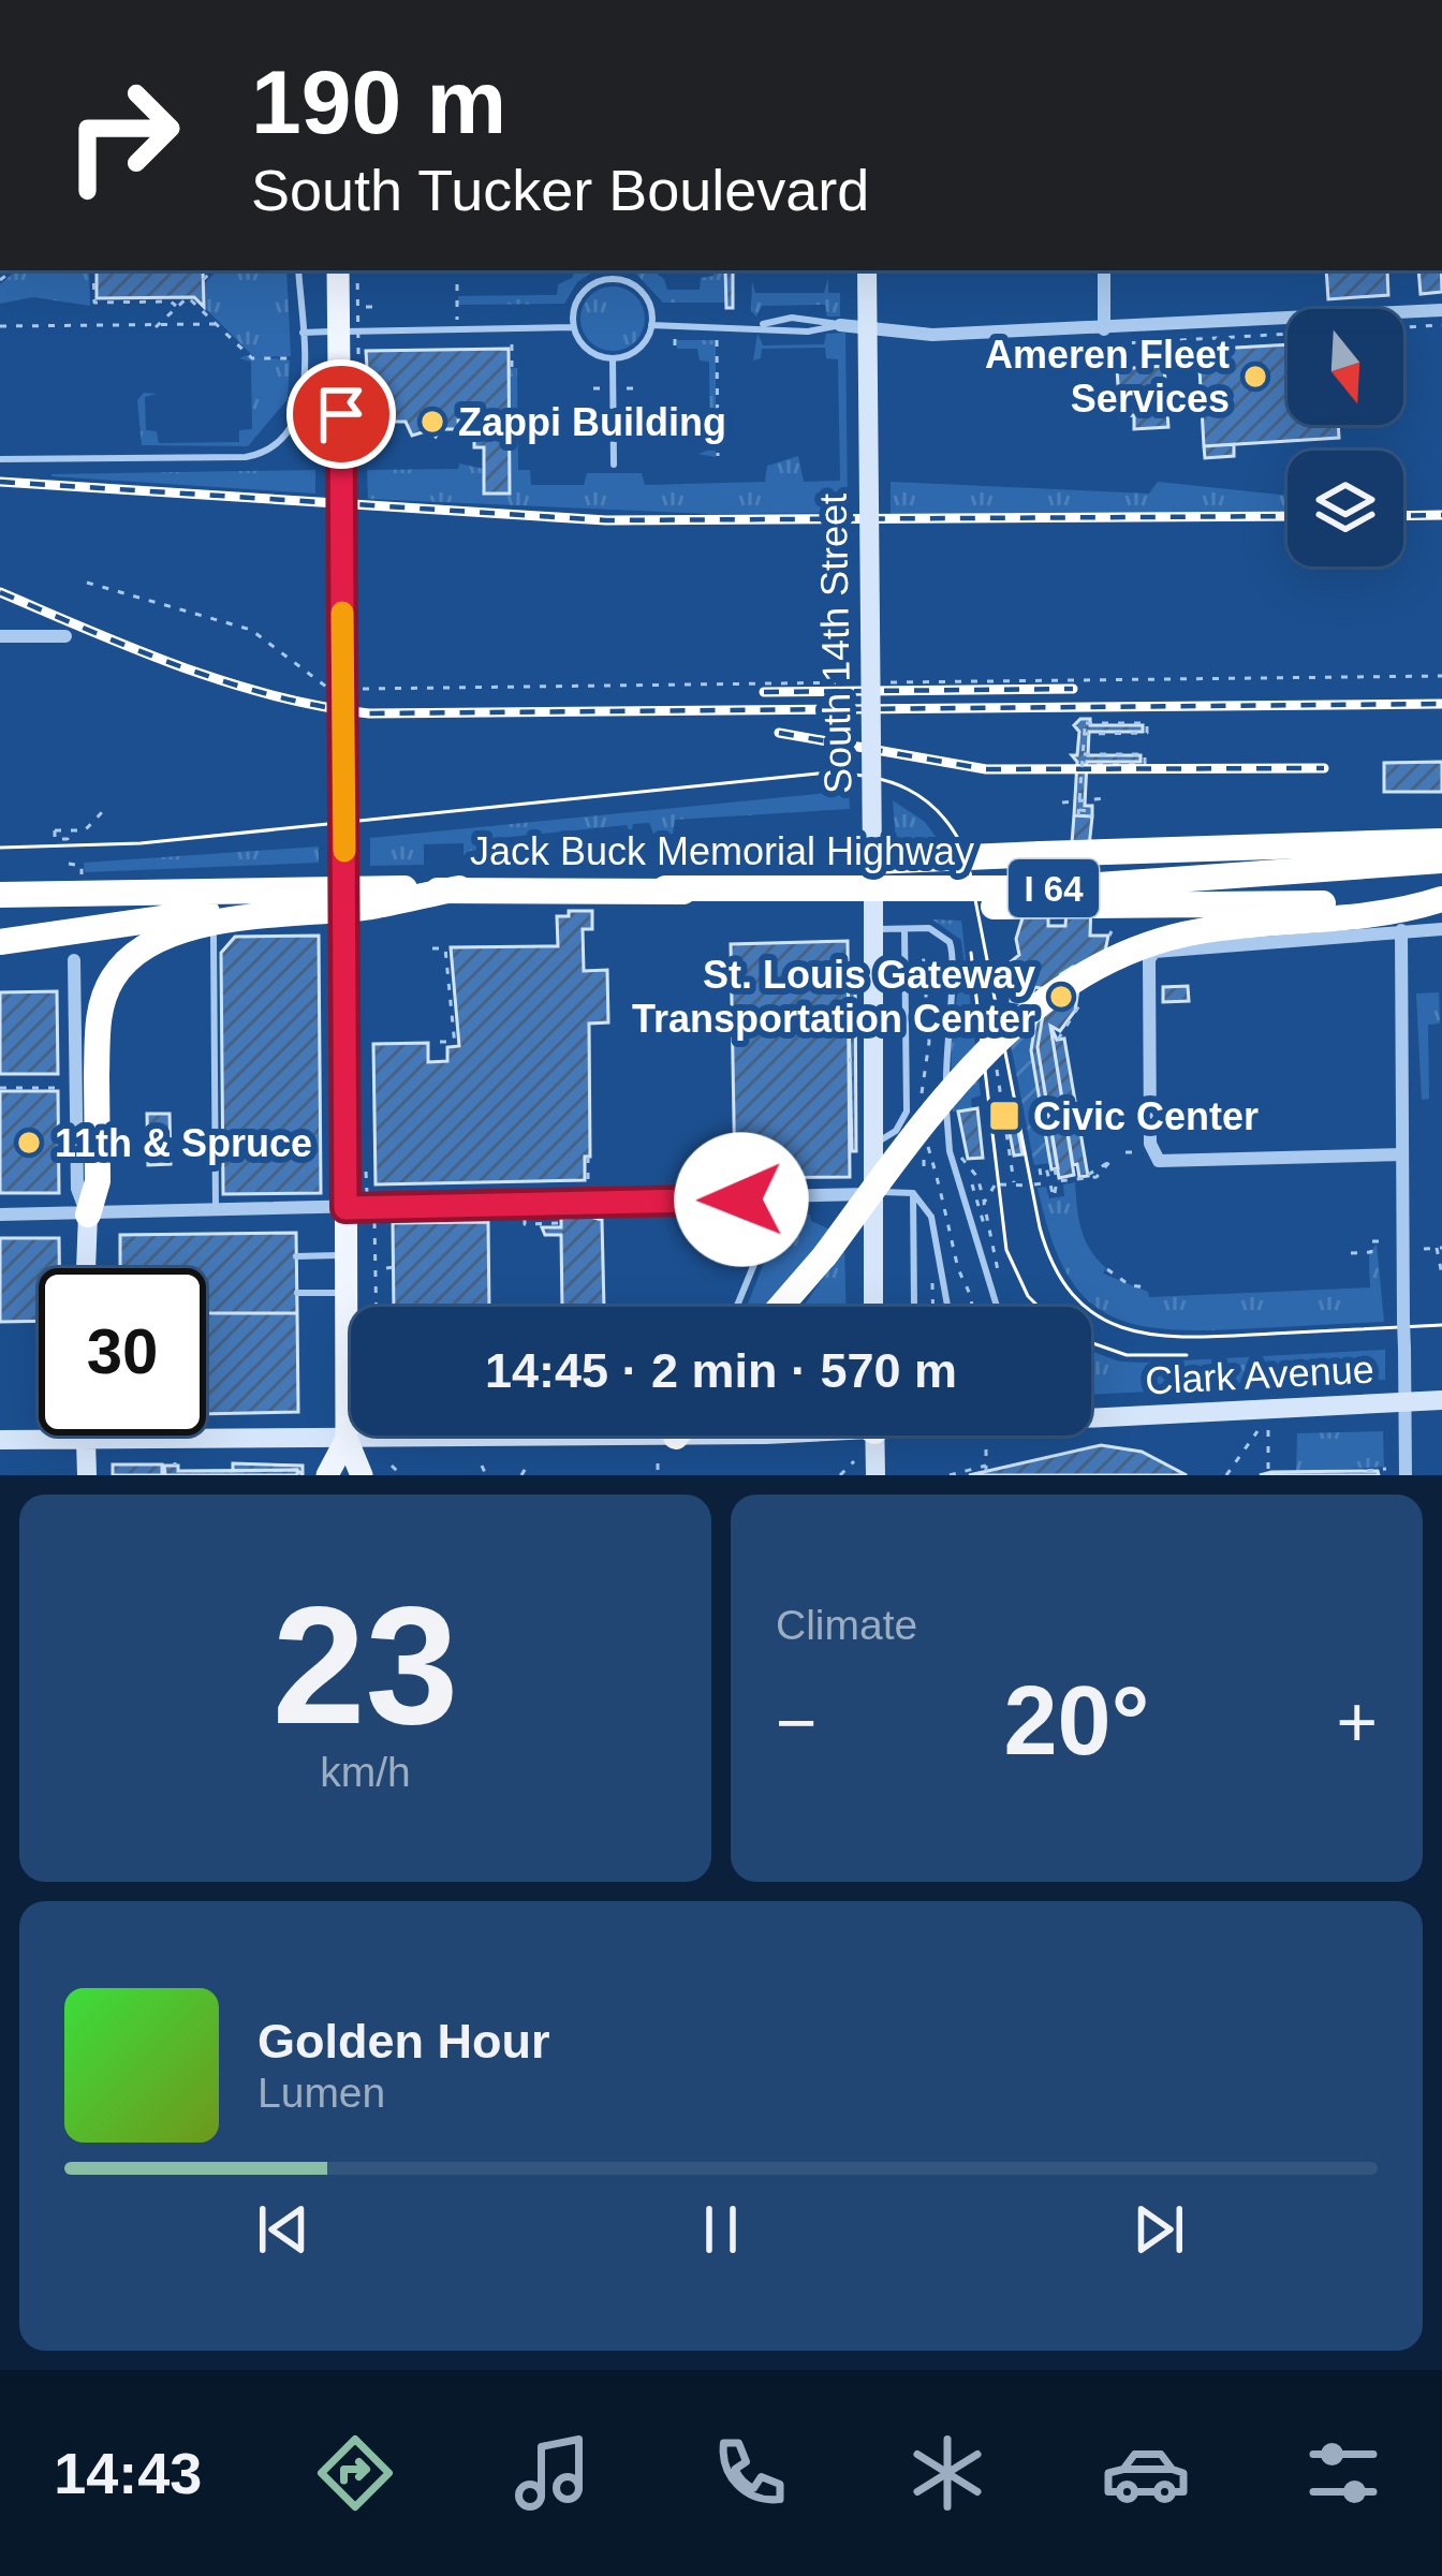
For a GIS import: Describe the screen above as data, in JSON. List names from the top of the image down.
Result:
{
  "streets": {
    "highway": ["Jack Buck Memorial Highway", "I 64"],
    "street": ["South 14th Street", "Clark Avenue"]
  },
  "places": {
    "other": [
      "Ameren Fleet Services",
      "Zappi Building",
      "St. Louis Gateway Transportation Center",
      "11th & Spruce"
    ],
    "transit": ["Civic Center"]
  },
  "north": "bottom",
  "page": {
    "turn": ["190 m", "South Tucker Boulevard"],
    "limit": "30",
    "trip": "14:45 · 2 min · 570 m",
    "tile": [
      ["23", "km/h"],
      "Climate"
    ],
    "heat": ["−", "20°", "+"],
    "song": ["Golden Hour", "Lumen"],
    "tabs": "14:43"
  }
}
